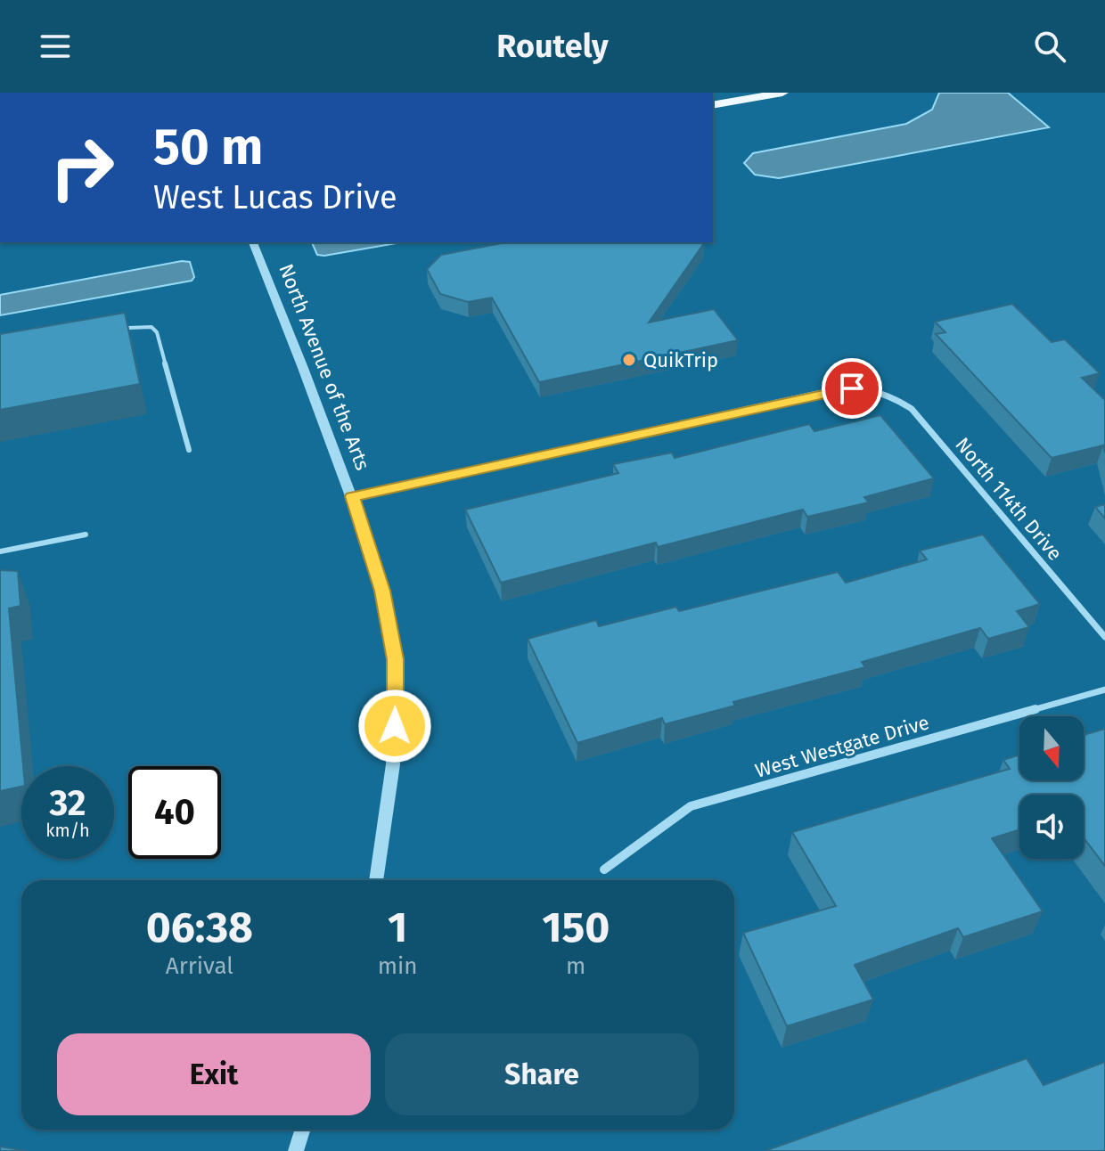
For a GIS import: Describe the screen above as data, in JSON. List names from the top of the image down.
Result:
{
  "streets": {
    "street": ["North Avenue of the Arts", "North 114th Drive", "West Westgate Drive"]
  },
  "crossings": [
    ["North Avenue of the Arts", "North 114th Drive"]
  ],
  "places": ["QuikTrip"],
  "north": "bottom",
  "page": {
    "header": "Routely",
    "turn": ["50 m", "West Lucas Drive"],
    "speed": "32 km/h",
    "limit": "40",
    "eta": [
      "06:38",
      "Arrival",
      "1",
      "min",
      "150",
      "m"
    ],
    "buttons": ["Exit", "Share"]
  }
}
